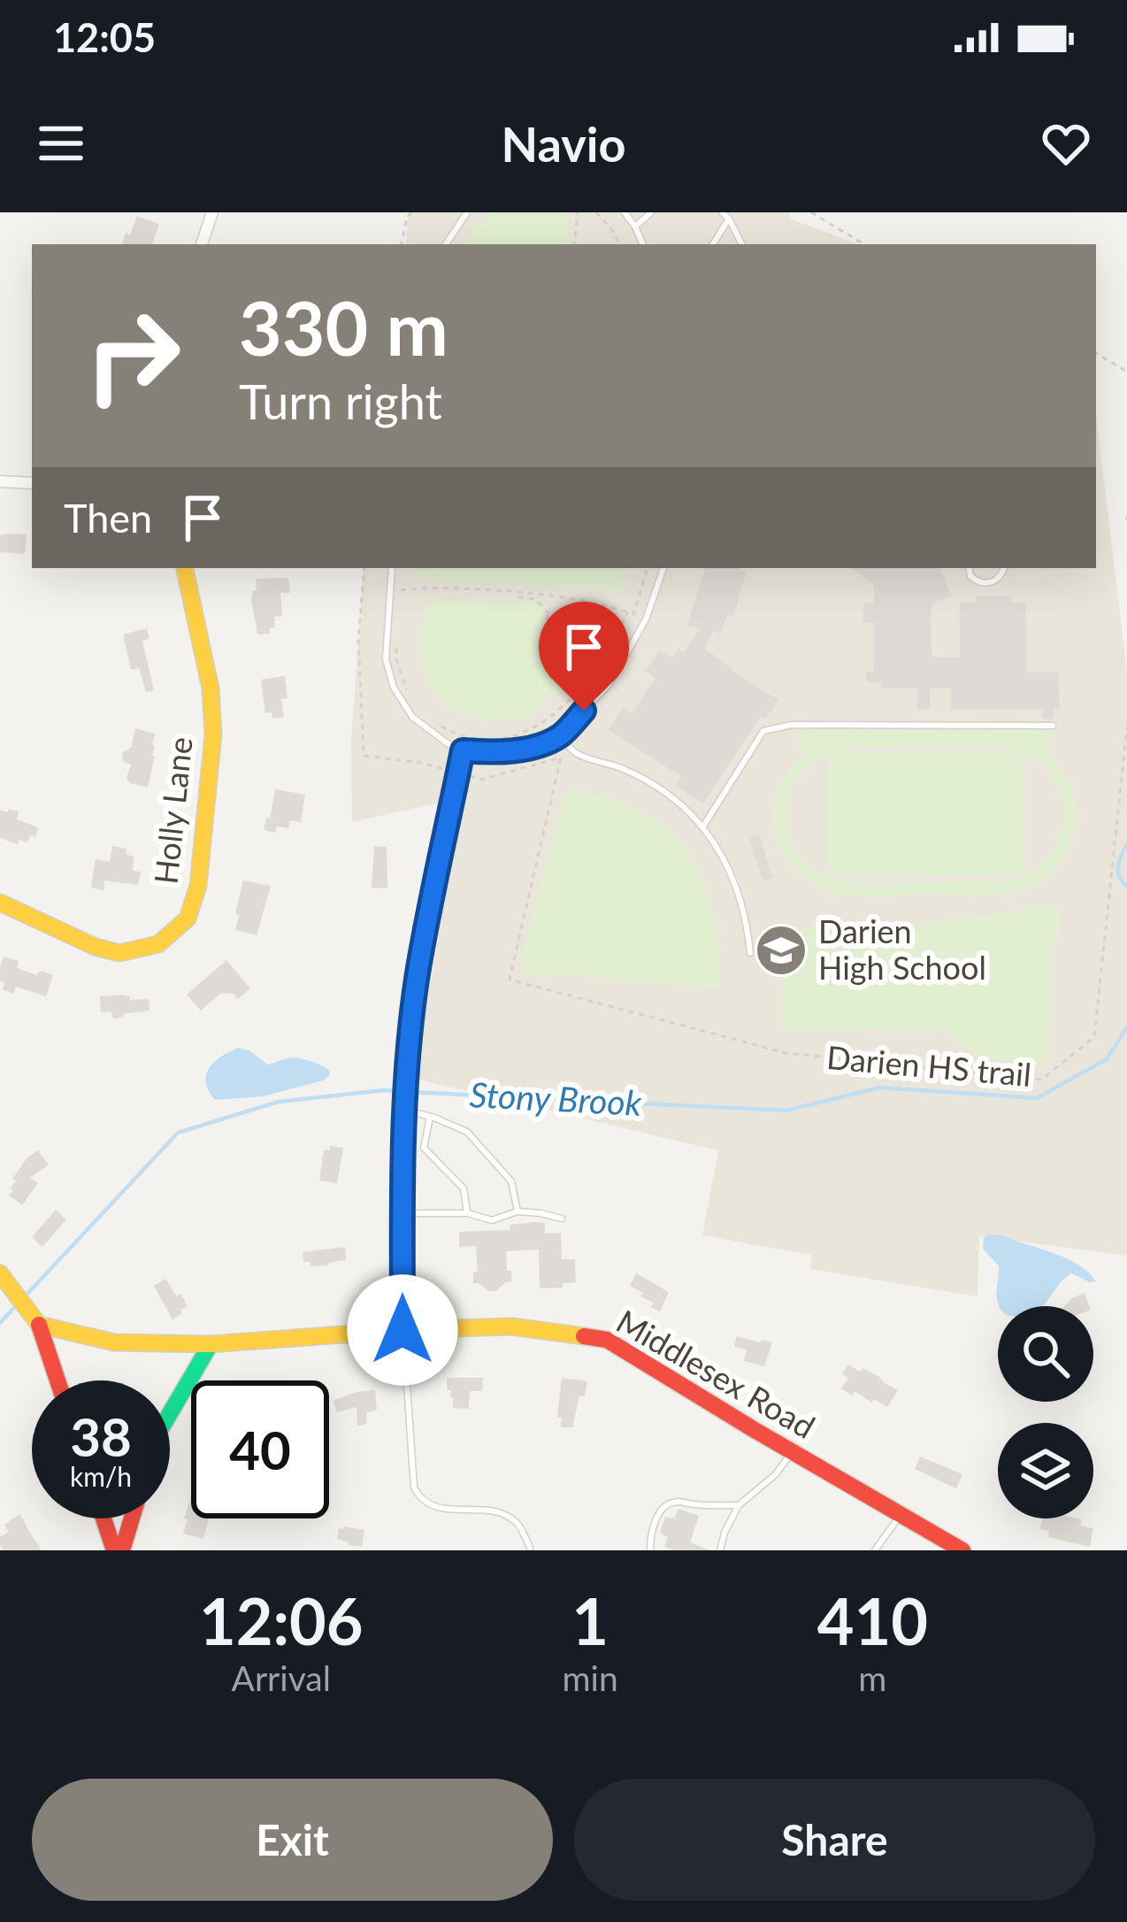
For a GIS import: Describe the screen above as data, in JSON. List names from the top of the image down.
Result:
{
  "streets": {
    "street": ["Holly Lane", "Middlesex Road"],
    "path": ["Darien HS trail"]
  },
  "water": ["Stony Brook"],
  "places": {
    "school or university": ["Darien High School"]
  },
  "page": {
    "status": "12:05",
    "header": "Navio",
    "turn": ["330 m", "Turn right"],
    "then": "Then",
    "speed": "38 km/h",
    "limit": "40",
    "eta": [
      "12:06",
      "Arrival",
      "1",
      "min",
      "410",
      "m"
    ],
    "buttons": ["Exit", "Share"]
  }
}
